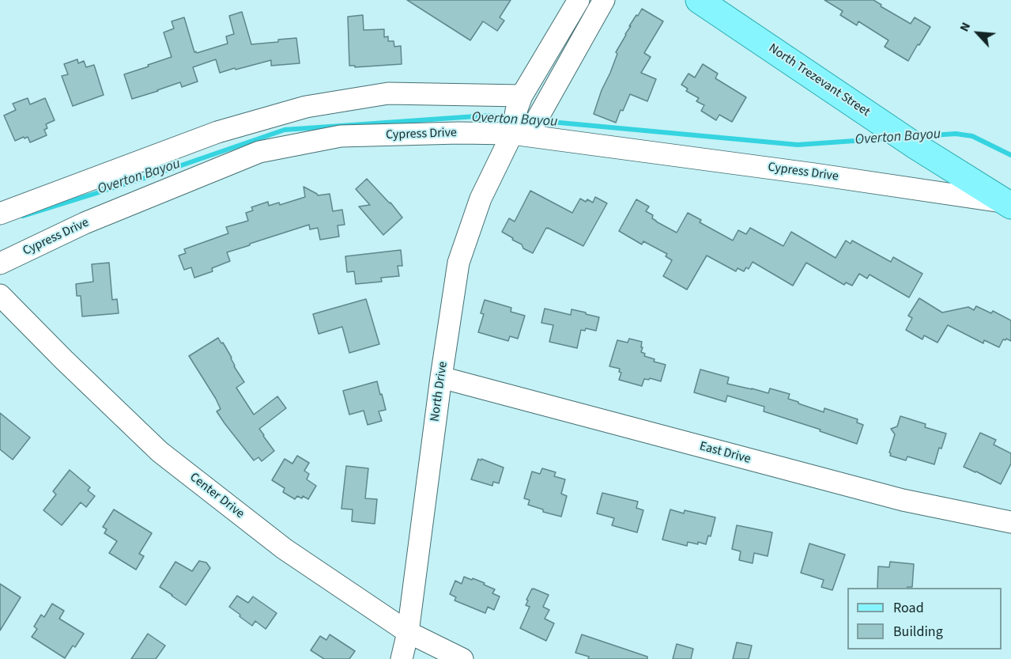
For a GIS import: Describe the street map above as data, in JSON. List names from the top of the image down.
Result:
{
  "streets": {
    "main road": ["North Trezevant Street"],
    "street": [
      "Cypress Drive",
      "North Drive",
      "East Drive",
      "Center Drive"
    ]
  },
  "crossings": [
    ["North Trezevant Street", "Cypress Drive"],
    ["Cypress Drive", "North Drive"],
    ["North Drive", "East Drive"],
    ["North Drive", "Center Drive"]
  ],
  "water": ["Overton Bayou"],
  "legend": ["Road", "Building"],
  "north": "top left"
}
